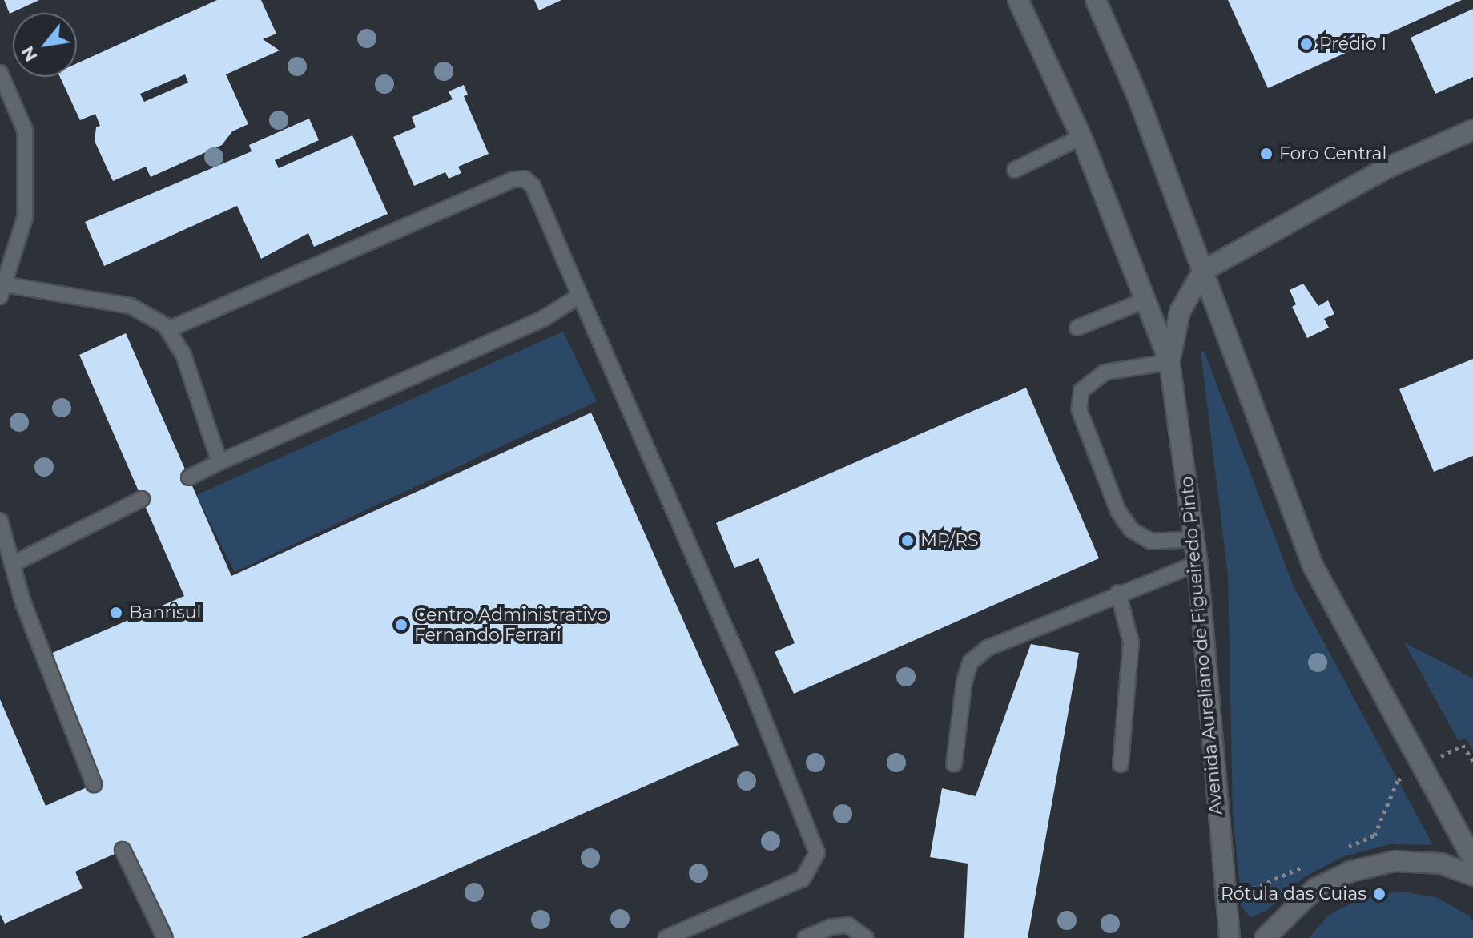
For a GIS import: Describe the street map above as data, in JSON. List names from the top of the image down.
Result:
{
  "streets": {
    "main road": ["Avenida Aureliano de Figueiredo Pinto"]
  },
  "places": [
    "Prédio I",
    "Foro Central",
    "MP/RS",
    "Banrisul",
    "Centro Administrativo Fernando Ferrari",
    "Rótula das Cuias"
  ],
  "north": "bottom left"
}
